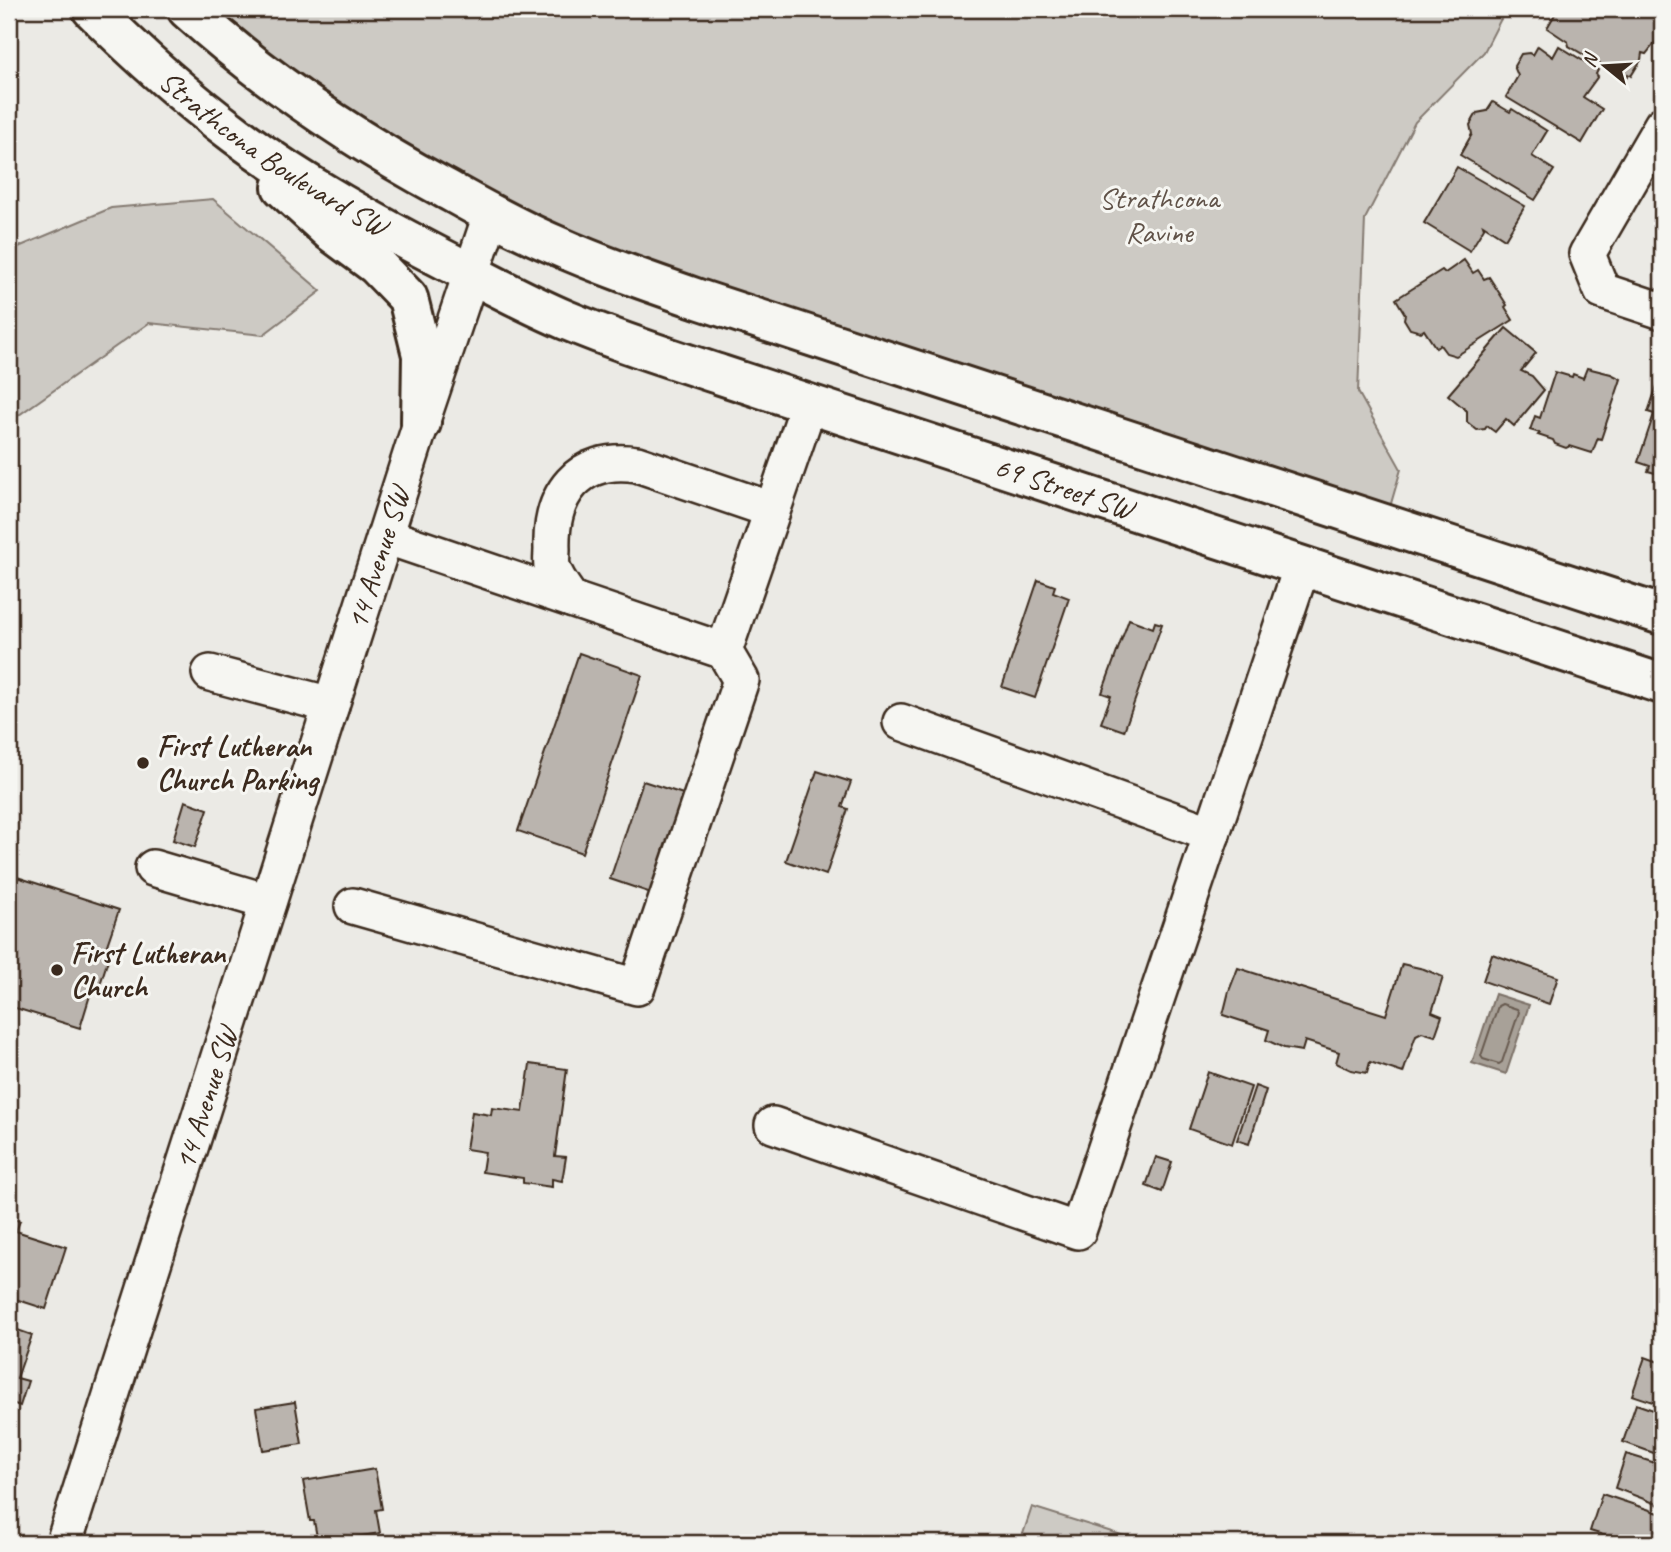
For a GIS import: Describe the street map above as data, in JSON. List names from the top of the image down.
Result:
{
  "streets": {
    "main road": ["Strathcona Boulevard SW", "69 Street SW"],
    "street": ["14 Avenue SW"]
  },
  "crossings": [
    ["Strathcona Boulevard SW", "69 Street SW"],
    ["Strathcona Boulevard SW", "14 Avenue SW"],
    ["69 Street SW", "14 Avenue SW"]
  ],
  "parks": ["Strathcona Ravine"],
  "places": ["First Lutheran Church Parking", "First Lutheran Church"],
  "north": "left"
}
